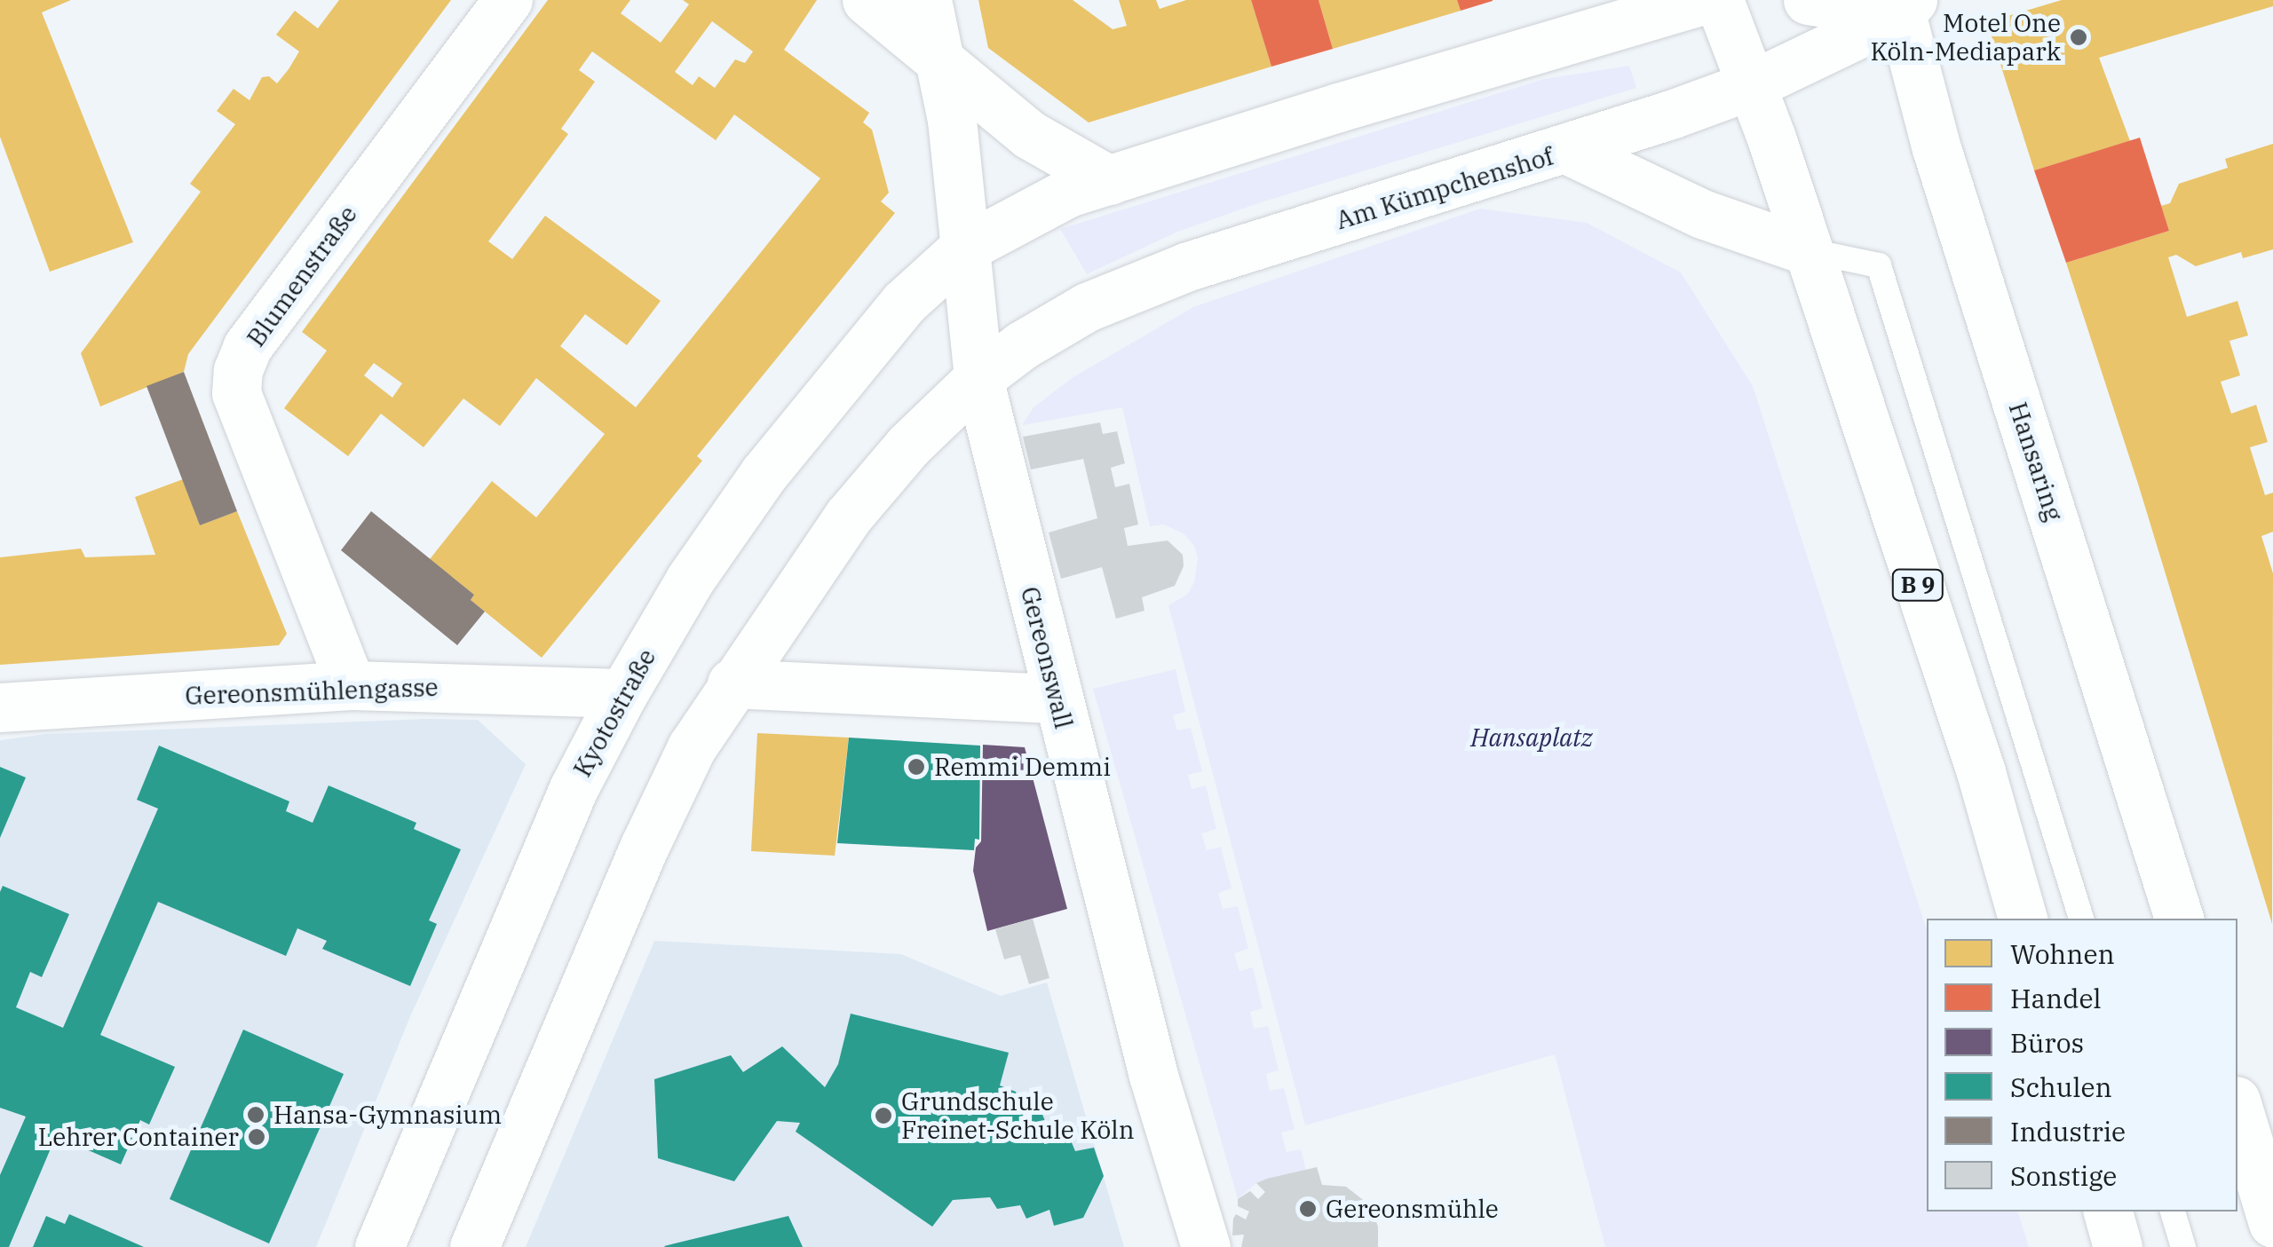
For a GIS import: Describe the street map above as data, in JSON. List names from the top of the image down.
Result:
{
  "streets": {
    "main road": [
      "Am Kümpchenshof",
      "Blumenstraße",
      "Hansaring",
      "B 9",
      "Gereonswall",
      "Gereonsmühlengasse",
      "Kyotostraße"
    ]
  },
  "crossings": [
    ["Am Kümpchenshof", "Hansaring"],
    ["Am Kümpchenshof", "B 9"],
    ["Am Kümpchenshof", "Gereonswall"],
    ["Blumenstraße", "Gereonsmühlengasse"],
    ["Gereonswall", "Kyotostraße"],
    ["Gereonsmühlengasse", "Kyotostraße"]
  ],
  "parks": ["Hansaplatz"],
  "places": [
    "Motel One Köln-Mediapark",
    "Remmi Demmi",
    "Hansa-Gymnasium",
    "Grundschule Freinet-Schule Köln",
    "Lehrer Container",
    "Gereonsmühle"
  ],
  "legend": [
    "Wohnen",
    "Handel",
    "Büros",
    "Schulen",
    "Industrie",
    "Sonstige"
  ]
}
